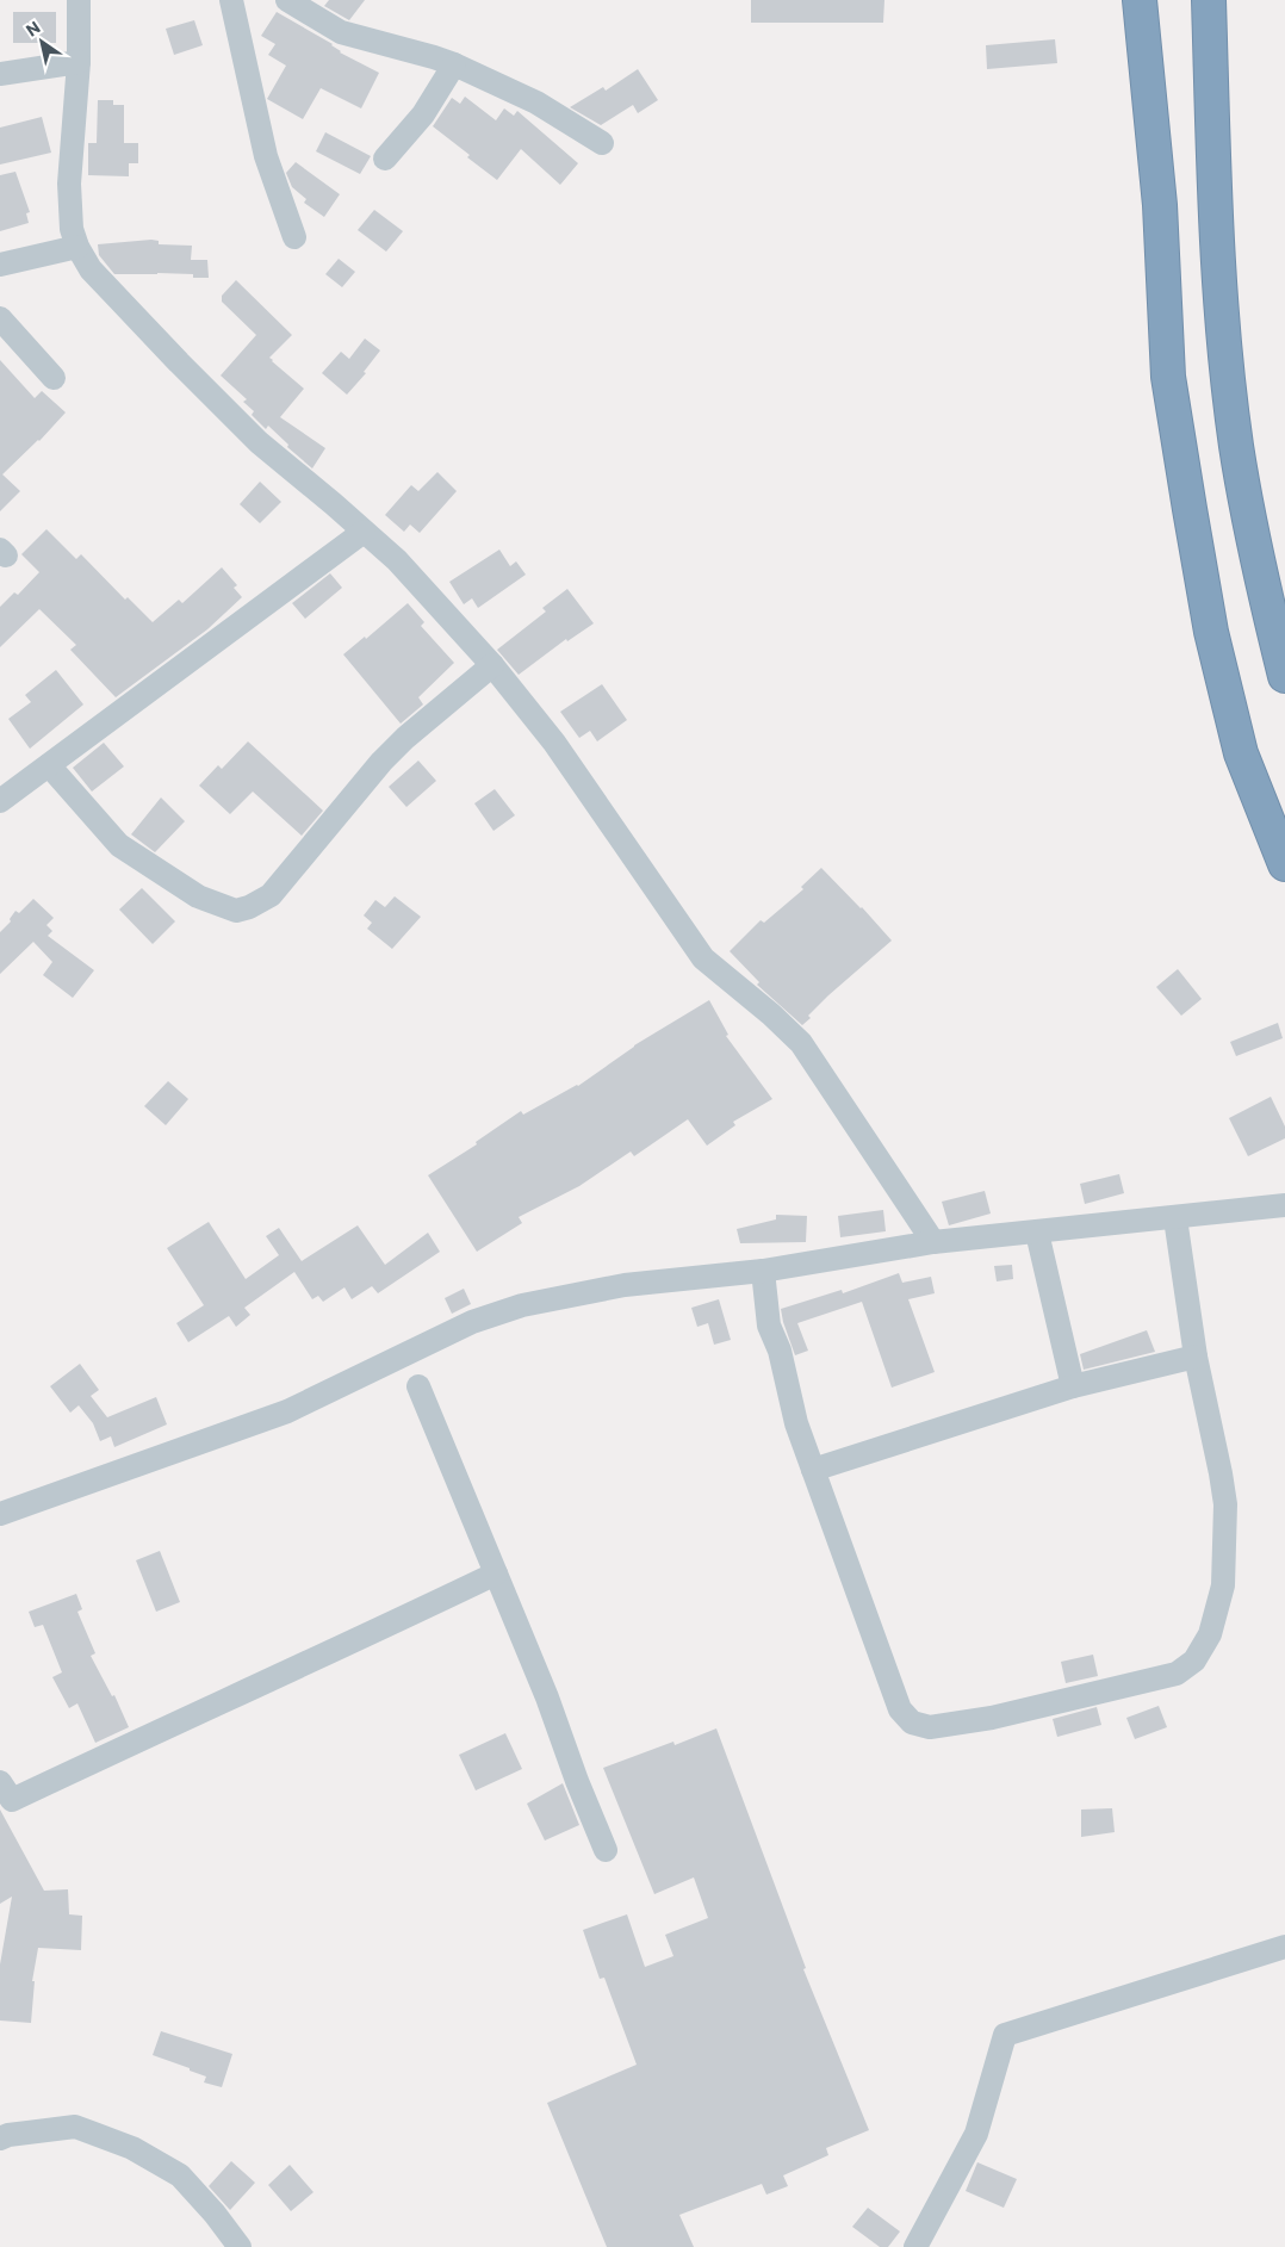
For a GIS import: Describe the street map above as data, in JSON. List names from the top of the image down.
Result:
{
  "north": "top left"
}
